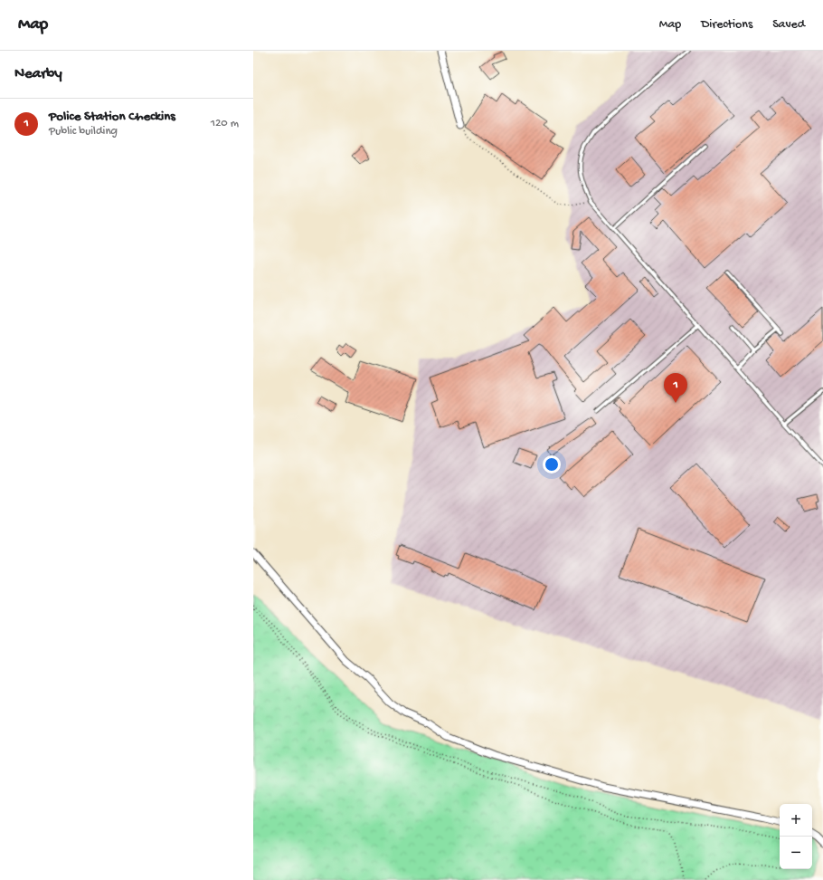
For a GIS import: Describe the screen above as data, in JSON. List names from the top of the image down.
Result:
{
  "page": {
    "header": "Map",
    "nav": ["Map", "Directions", "Saved"],
    "heading": "Nearby",
    "list": [
      {
        "mark": "1",
        "name": "Police Station Checkins",
        "note": "Public building",
        "value": "120 m"
      }
    ],
    "pins": "1",
    "map_buttons": ["+", "−"]
  }
}
